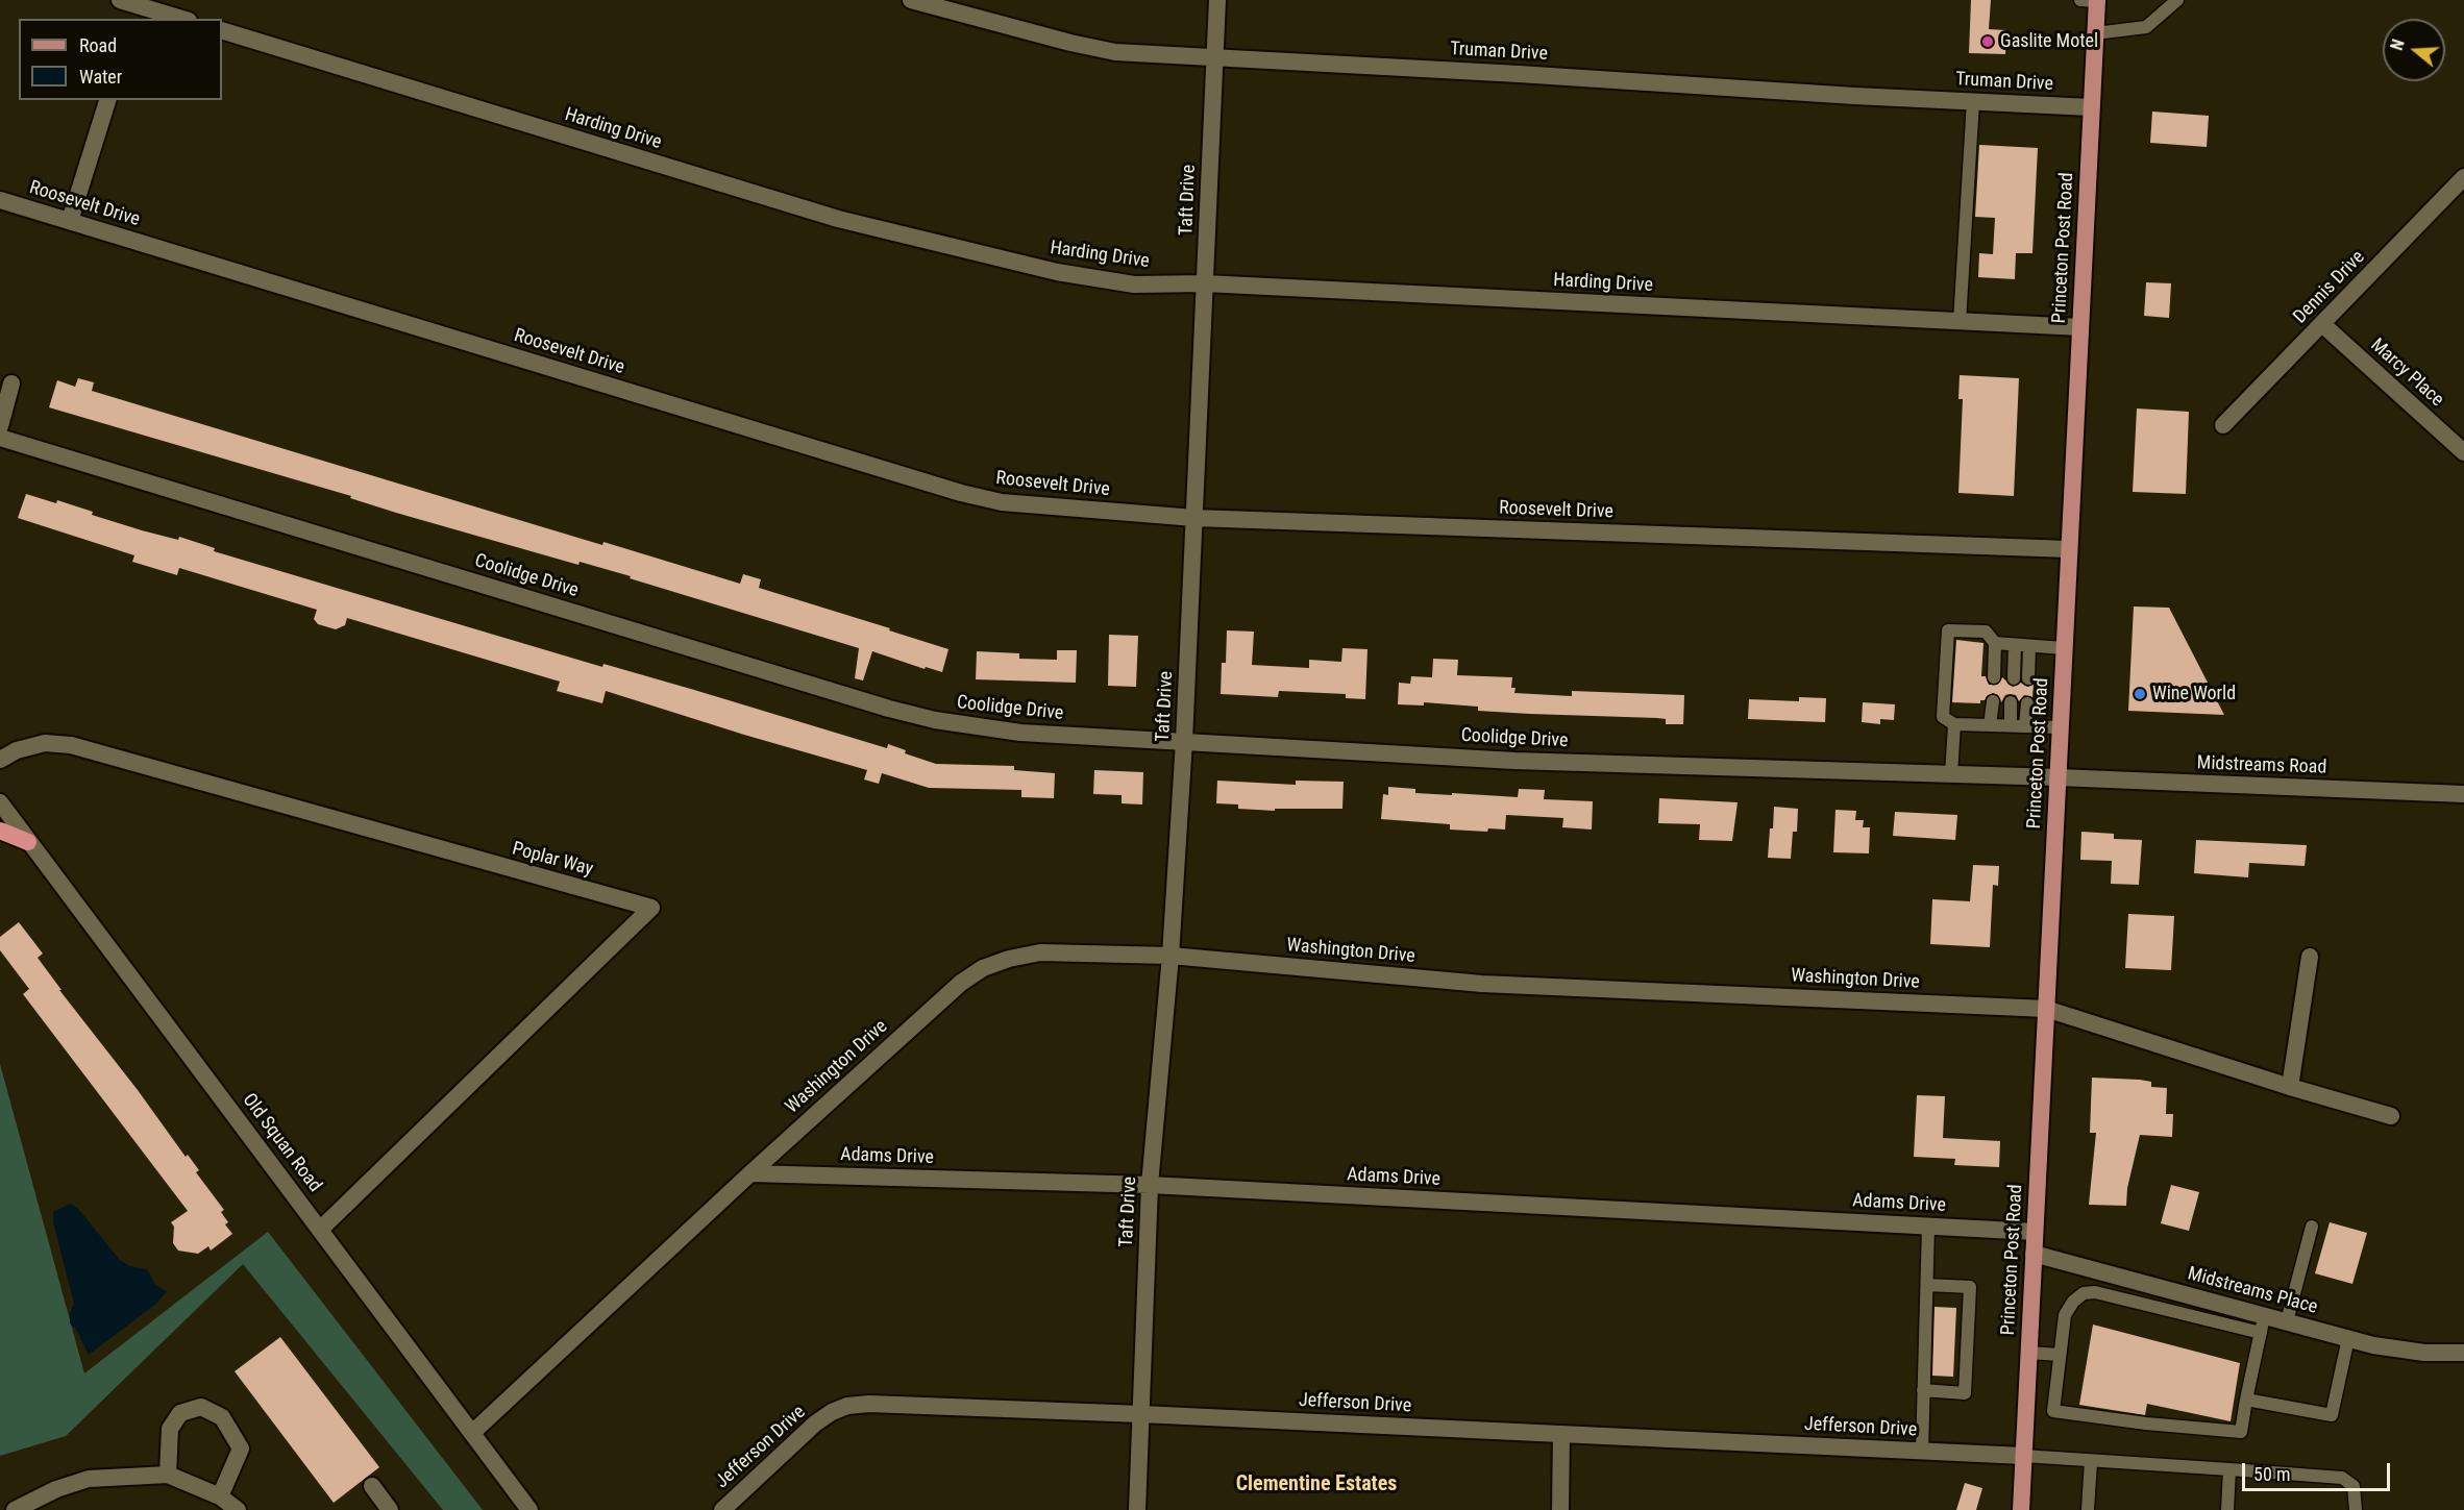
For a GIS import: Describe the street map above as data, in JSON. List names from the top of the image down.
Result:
{
  "streets": {
    "main road": ["Princeton Post Road"],
    "street": [
      "Truman Drive",
      "Harding Drive",
      "Taft Drive",
      "Roosevelt Drive",
      "Dennis Drive",
      "Marcy Place",
      "Coolidge Drive",
      "Midstreams Road",
      "Poplar Way",
      "Washington Drive",
      "Old Squan Road",
      "Adams Drive",
      "Midstreams Place",
      "Jefferson Drive"
    ]
  },
  "crossings": [
    ["Truman Drive", "Taft Drive"],
    ["Truman Drive", "Princeton Post Road"],
    ["Harding Drive", "Taft Drive"],
    ["Harding Drive", "Princeton Post Road"],
    ["Taft Drive", "Roosevelt Drive"],
    ["Taft Drive", "Coolidge Drive"],
    ["Taft Drive", "Washington Drive"],
    ["Taft Drive", "Adams Drive"],
    ["Taft Drive", "Jefferson Drive"],
    ["Roosevelt Drive", "Princeton Post Road"],
    ["Princeton Post Road", "Coolidge Drive"],
    ["Princeton Post Road", "Midstreams Road"],
    ["Princeton Post Road", "Washington Drive"],
    ["Princeton Post Road", "Adams Drive"],
    ["Princeton Post Road", "Midstreams Place"],
    ["Princeton Post Road", "Jefferson Drive"],
    ["Dennis Drive", "Marcy Place"],
    ["Coolidge Drive", "Midstreams Road"],
    ["Poplar Way", "Old Squan Road"],
    ["Washington Drive", "Old Squan Road"],
    ["Washington Drive", "Adams Drive"]
  ],
  "districts": ["Clementine Estates"],
  "places": ["Gaslite Motel", "Wine World"],
  "legend": ["Road", "Water"],
  "scale_bar": "50 m",
  "north": "left"
}
